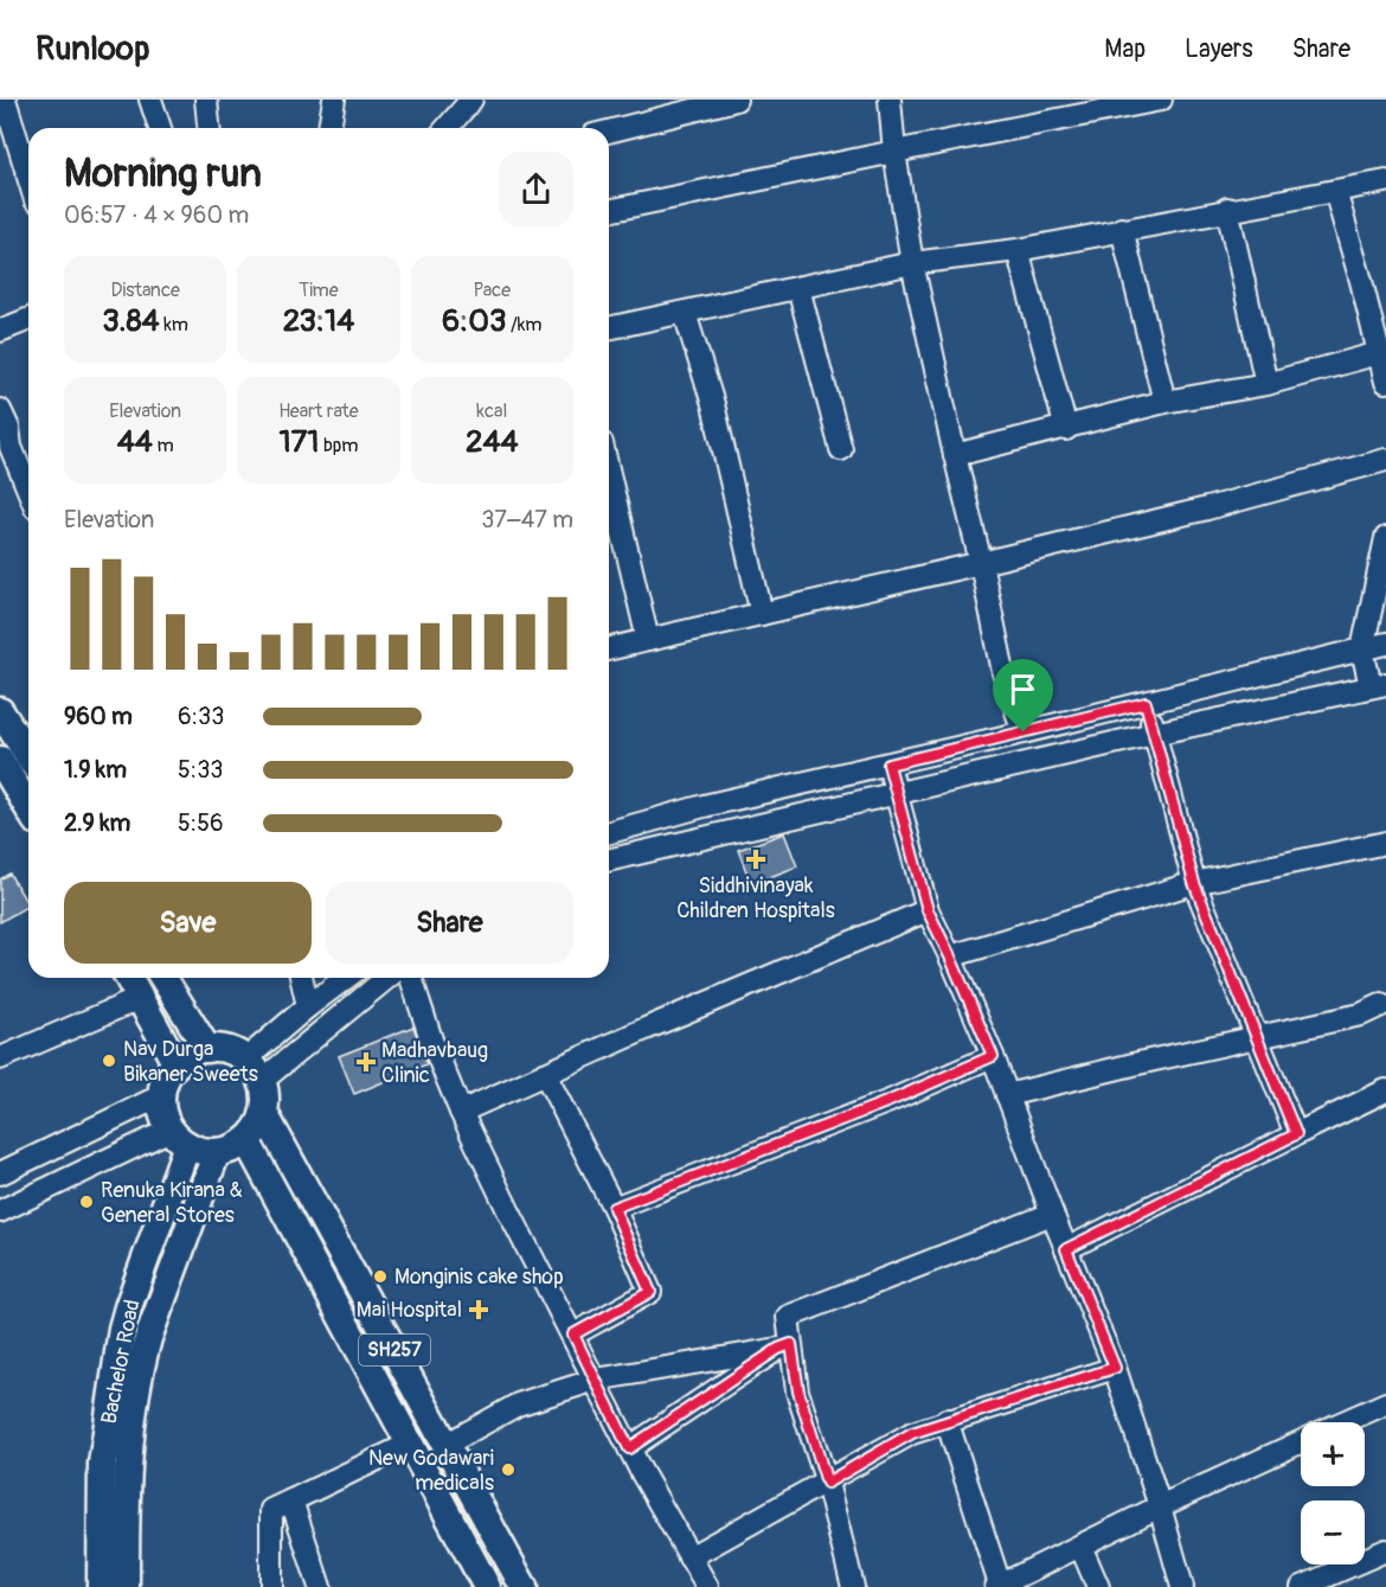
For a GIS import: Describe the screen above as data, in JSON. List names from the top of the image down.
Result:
{
  "streets": {
    "main road": ["SH257", "Bachelor Road"]
  },
  "crossings": [
    ["SH257", "Bachelor Road"]
  ],
  "places": {
    "health": ["Siddhivinayak Children Hospitals", "Madhavbaug Clinic", "Mai Hospital"],
    "other": [
      "Nav Durga Bikaner Sweets",
      "Renuka Kirana & General Stores",
      "Monginis cake shop",
      "New Godawari medicals"
    ]
  },
  "page": {
    "header": "Runloop",
    "nav": ["Map", "Layers", "Share"],
    "heading": ["Morning run", "06:57 · 4 × 960 m"],
    "stats": [
      ["Distance", "3.84 km"],
      ["Time", "23:14"],
      ["Pace", "6:03 /km"],
      ["Elevation", "44 m"],
      ["Heart rate", "171 bpm"],
      ["kcal", "244"]
    ],
    "chart": ["Elevation", "37–47 m"],
    "list": [
      {
        "name": "960 m",
        "note": "6:33"
      },
      {
        "name": "1.9 km",
        "note": "5:33"
      },
      {
        "name": "2.9 km",
        "note": "5:56"
      }
    ],
    "buttons": ["Save", "Share"],
    "map_buttons": ["+", "−"]
  }
}
